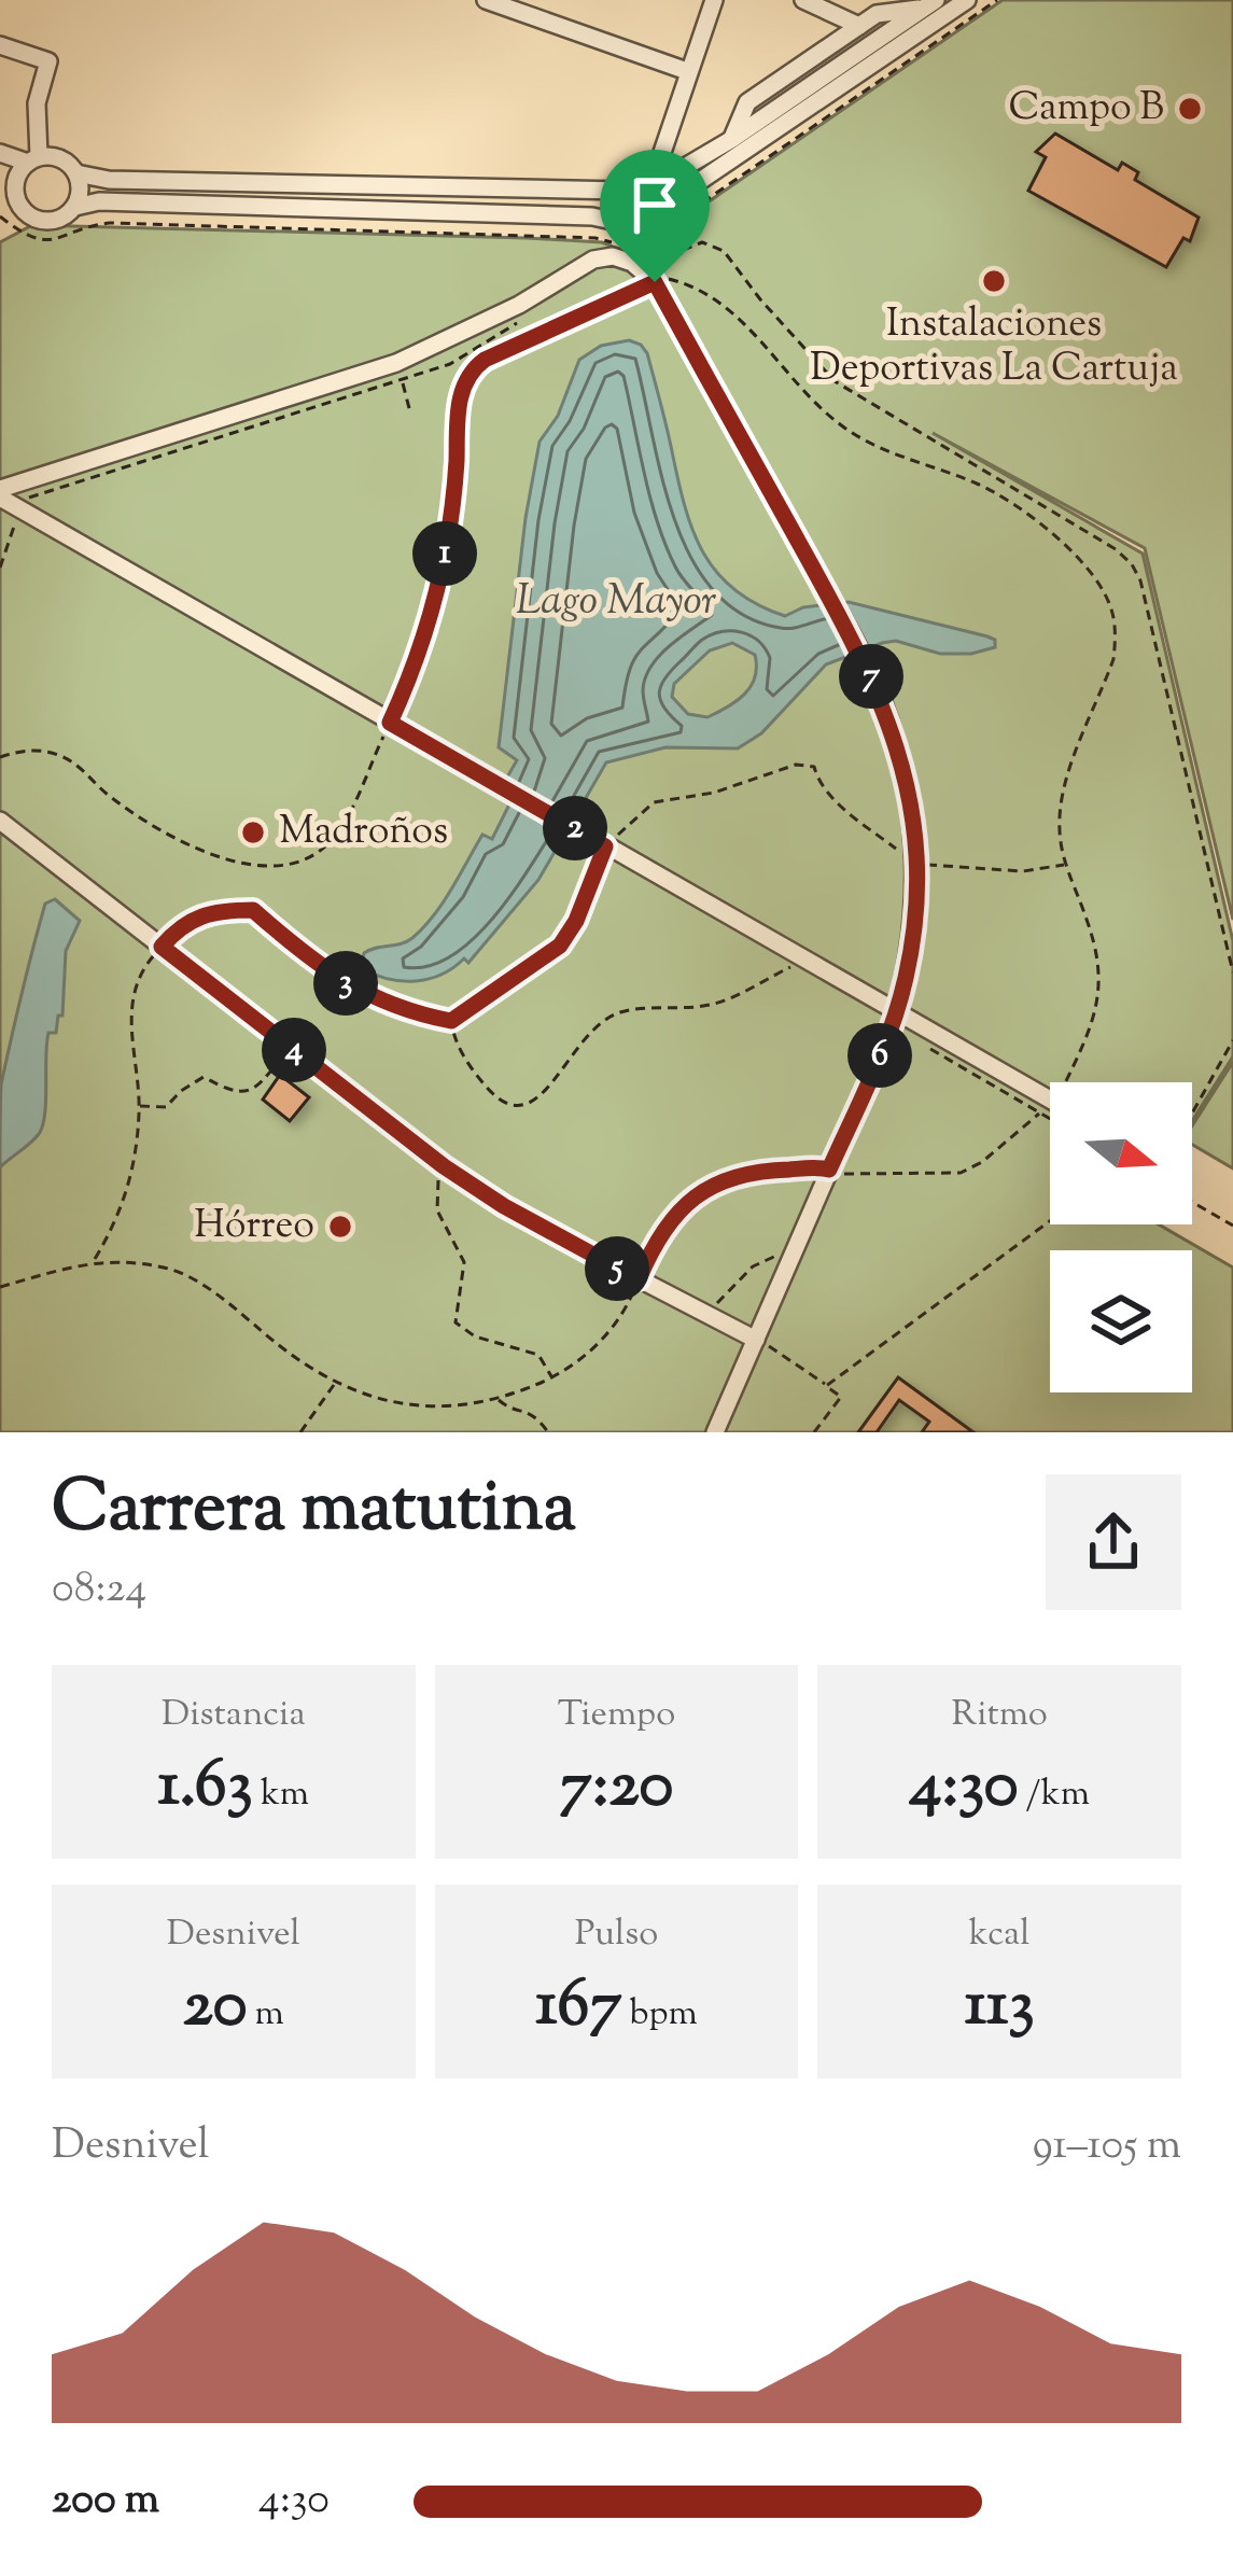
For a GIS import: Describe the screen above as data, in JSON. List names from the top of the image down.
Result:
{
  "water": ["Lago Mayor"],
  "places": [
    "Campo B",
    "Instalaciones Deportivas La Cartuja",
    "Madroños",
    "Hórreo"
  ],
  "north": "right",
  "page": {
    "pins": [
      "1",
      "7",
      "2",
      "3",
      "4",
      "6",
      "5"
    ],
    "heading": ["Carrera matutina", "08:24"],
    "stats": [
      ["Distancia", "1.63 km"],
      ["Tiempo", "7:20"],
      ["Ritmo", "4:30 /km"],
      ["Desnivel", "20 m"],
      ["Pulso", "167 bpm"],
      ["kcal", "113"]
    ],
    "chart": ["Desnivel", "91–105 m"],
    "list": [
      {
        "name": "200 m",
        "note": "4:30"
      }
    ]
  }
}
